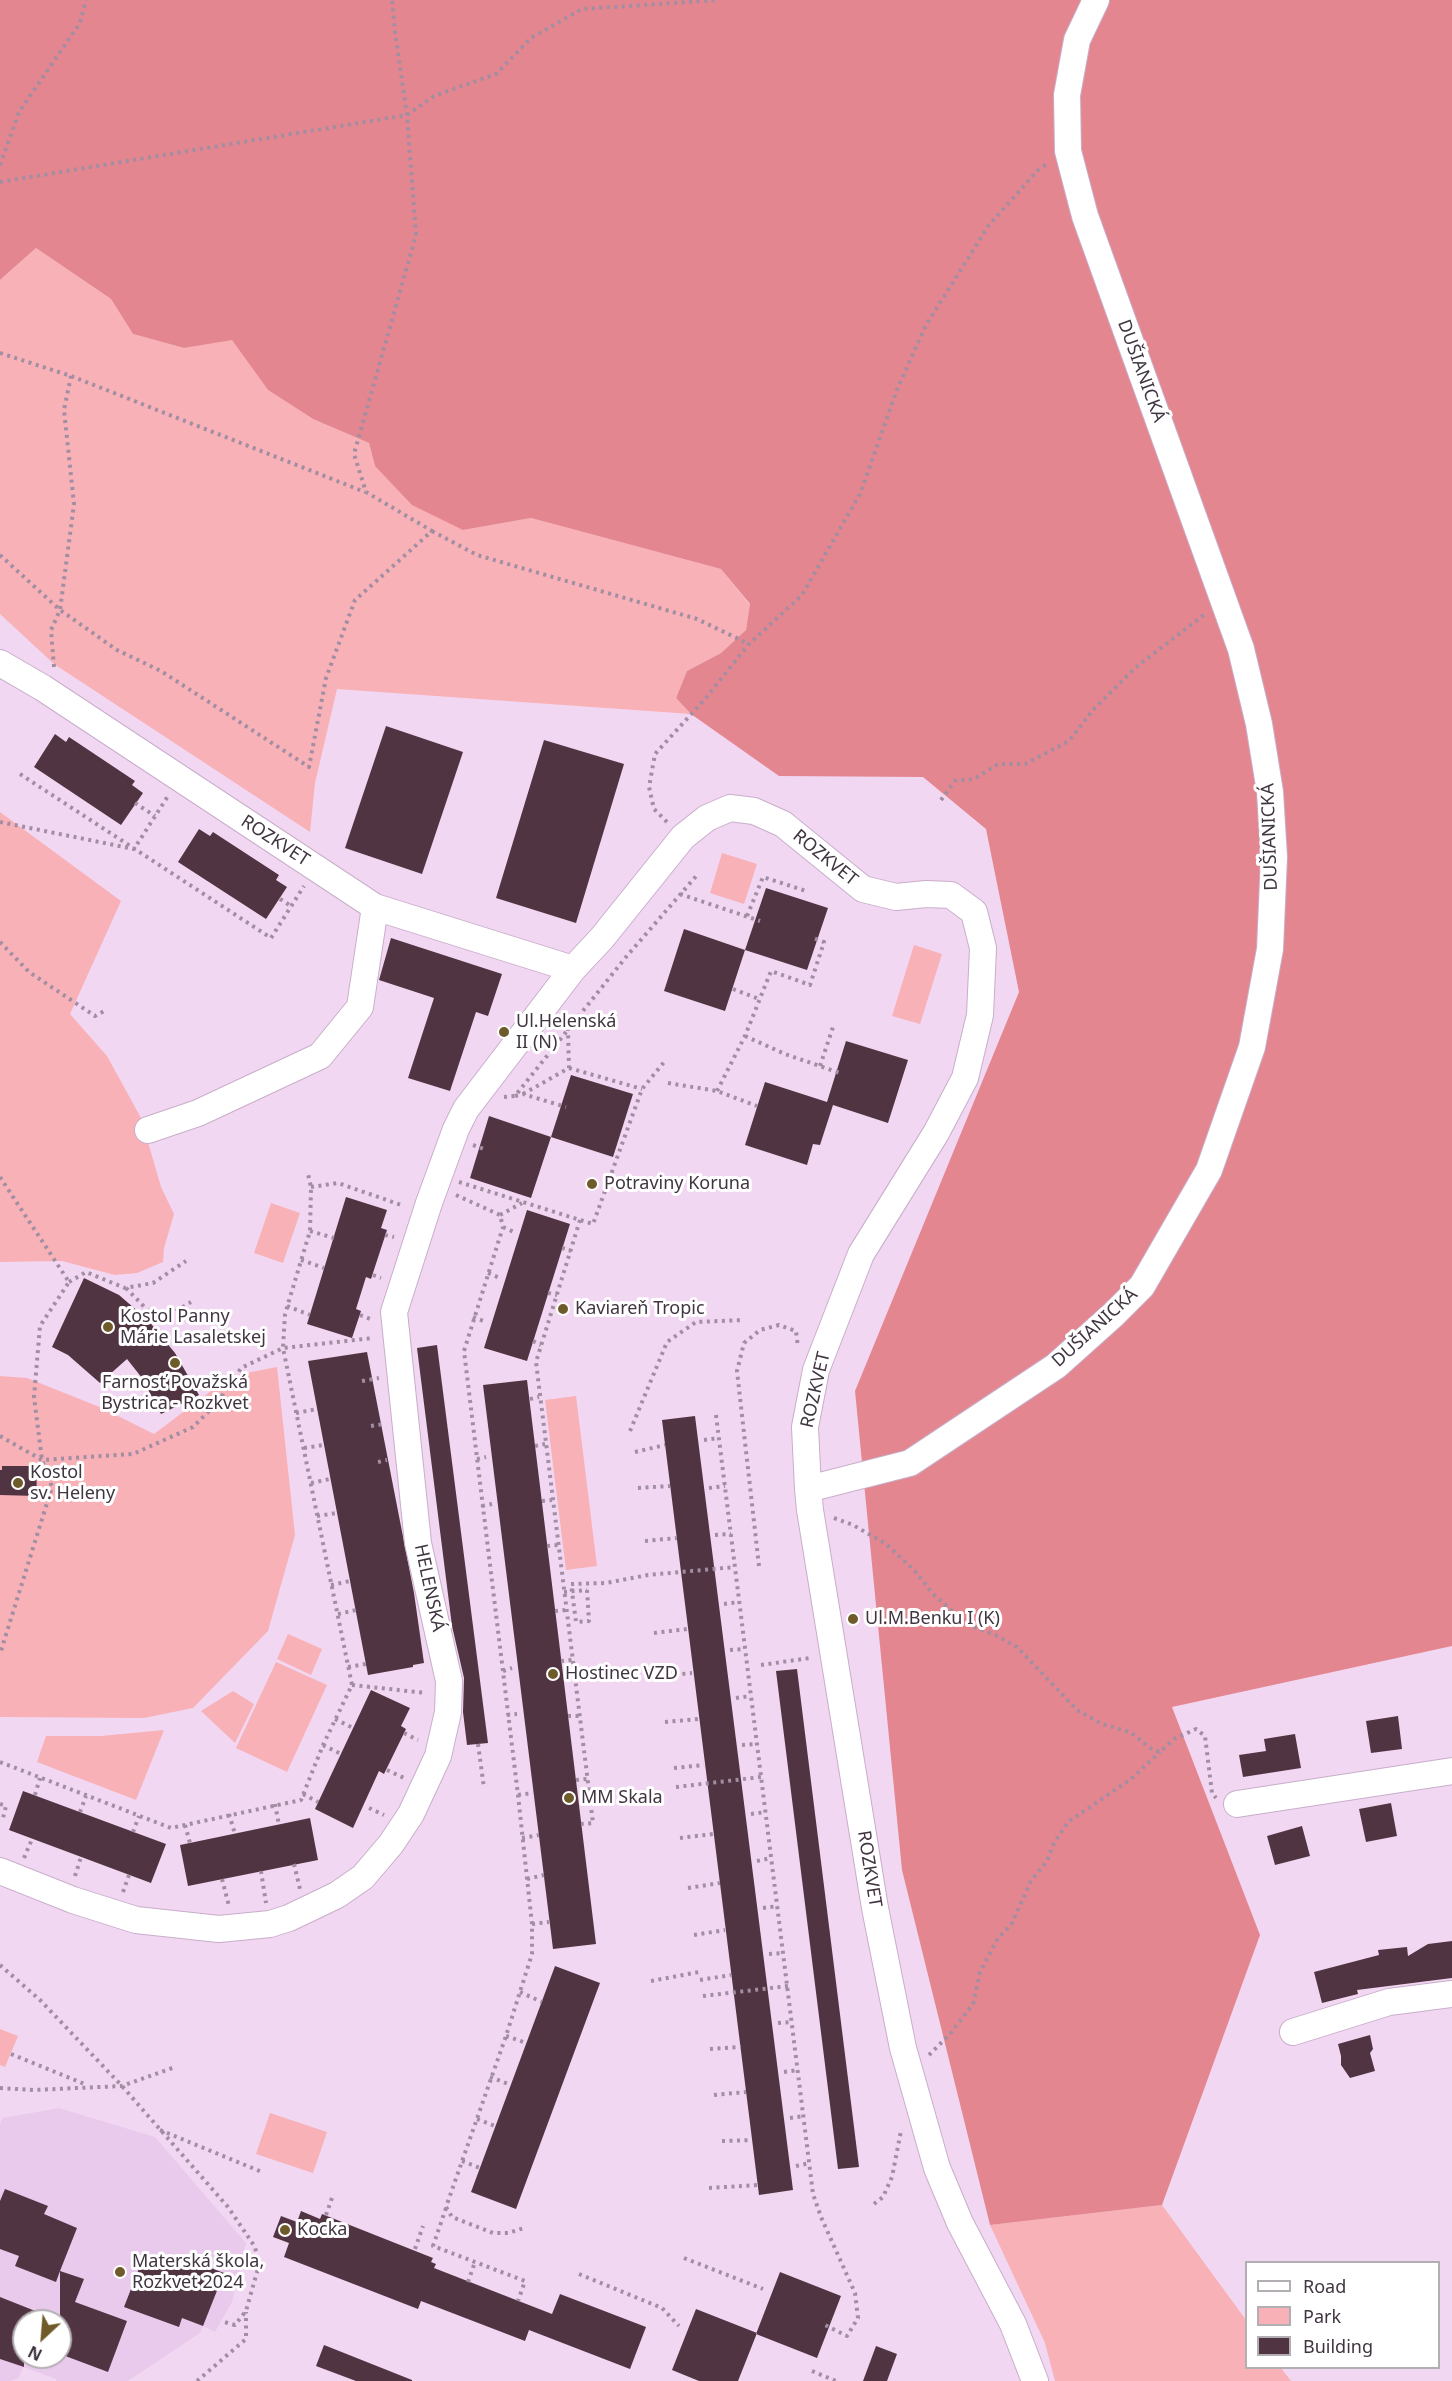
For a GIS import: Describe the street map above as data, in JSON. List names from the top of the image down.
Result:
{
  "streets": {
    "street": ["DUŠIANICKÁ", "ROZKVET", "HELENSKÁ"]
  },
  "crossings": [
    ["DUŠIANICKÁ", "ROZKVET"],
    ["ROZKVET", "HELENSKÁ"]
  ],
  "places": [
    "Ul.Helenská II (N)",
    "Potraviny Koruna",
    "Kaviareň Tropic",
    "Kostol Panny Márie Lasaletskej",
    "Farnosť Považská Bystrica - Rozkvet",
    "Kostol sv. Heleny",
    "Ul.M.Benku I (K)",
    "Hostinec VZD",
    "MM Skala",
    "Kocka",
    "Materská škola, Rozkvet 2024"
  ],
  "legend": ["Road", "Park", "Building"],
  "north": "bottom left"
}
